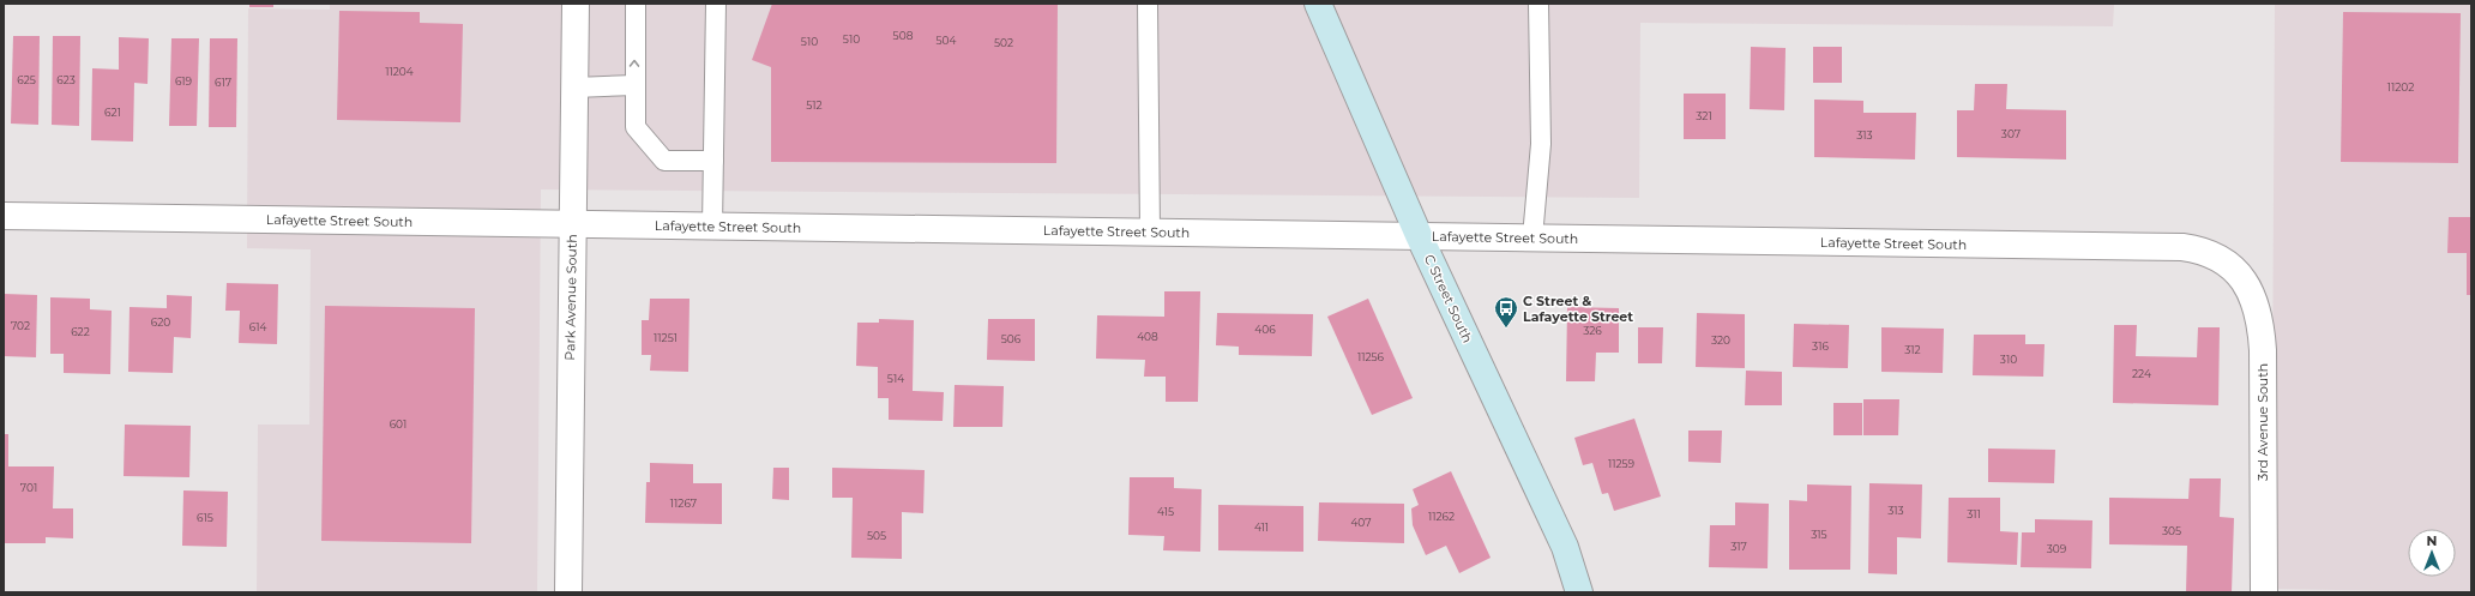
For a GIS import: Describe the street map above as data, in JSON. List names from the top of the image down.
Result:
{
  "streets": {
    "main road": ["C Street South"],
    "street": ["Lafayette Street South", "Park Avenue South", "3rd Avenue South"]
  },
  "crossings": [
    ["Lafayette Street South", "Park Avenue South"],
    ["Lafayette Street South", "C Street South"],
    ["Lafayette Street South", "3rd Avenue South"]
  ],
  "places": {
    "bus stop": ["C Street & Lafayette Street"]
  },
  "house_numbers": [
    "508",
    "510",
    "504",
    "510",
    "502",
    "11204",
    "625",
    "623",
    "619",
    "617",
    "11202",
    "512",
    "621",
    "321",
    "307",
    "313",
    "620",
    "702",
    "614",
    "406",
    "326",
    "622",
    "408",
    "11251",
    "506",
    "320",
    "316",
    "312",
    "11256",
    "310",
    "224",
    "514",
    "601",
    "11259",
    "701",
    "11267",
    "313",
    "415",
    "311",
    "11262",
    "615",
    "407",
    "411",
    "305",
    "315",
    "505",
    "317",
    "309"
  ],
  "north": "top"
}
